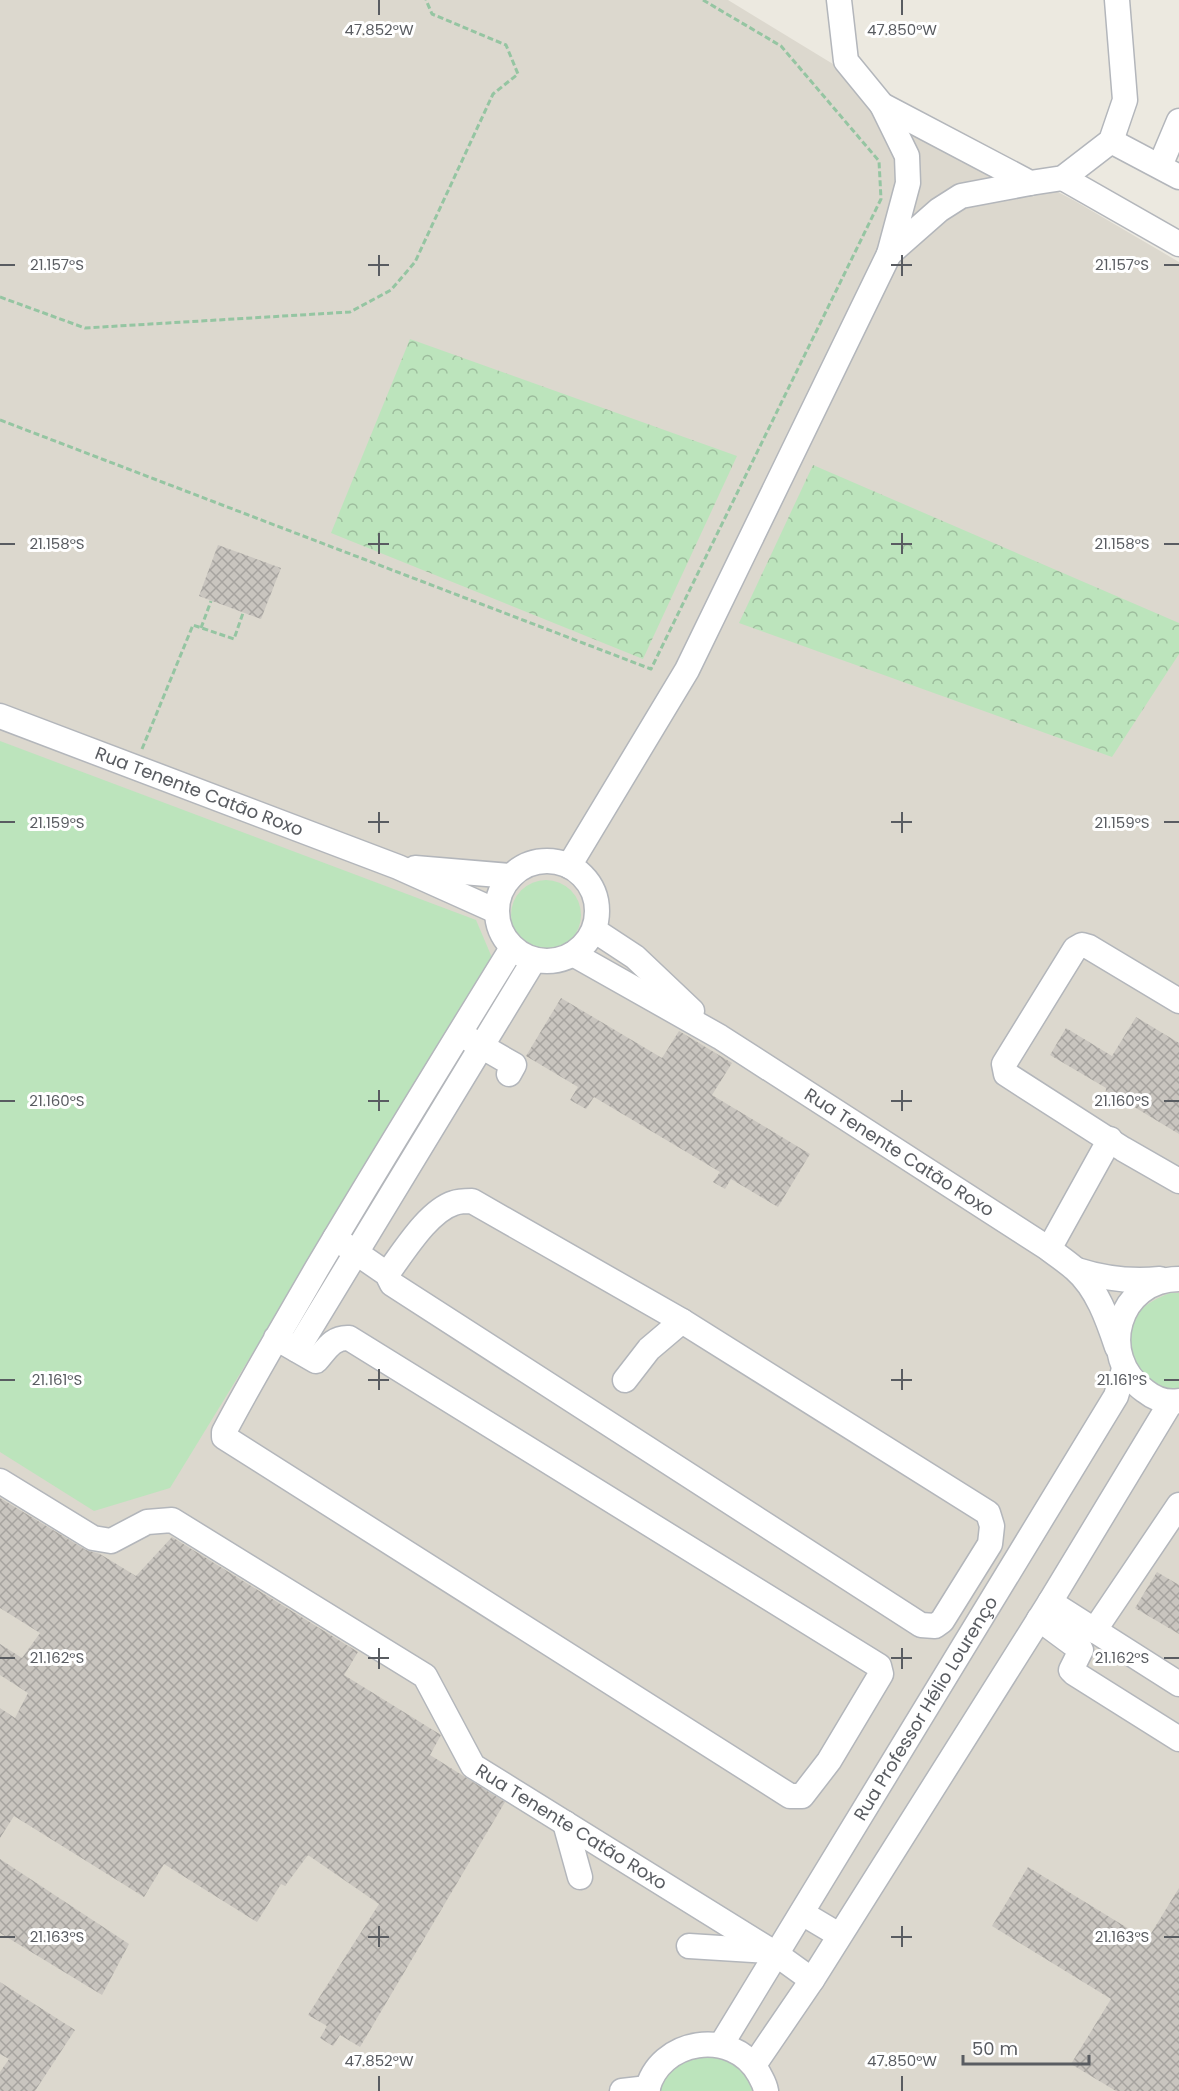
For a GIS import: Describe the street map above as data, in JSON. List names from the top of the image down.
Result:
{
  "streets": {
    "street": ["Rua Tenente Catão Roxo", "Rua Professor Hélio Lourenço"]
  },
  "crossings": [
    ["Rua Tenente Catão Roxo", "Rua Professor Hélio Lourenço"]
  ],
  "scale_bar": "50 m",
  "coordinates": [
    "47.852°W",
    "47.850°W",
    "21.157°S",
    "21.158°S",
    "21.159°S",
    "21.160°S",
    "21.161°S",
    "21.162°S",
    "21.163°S"
  ]
}
